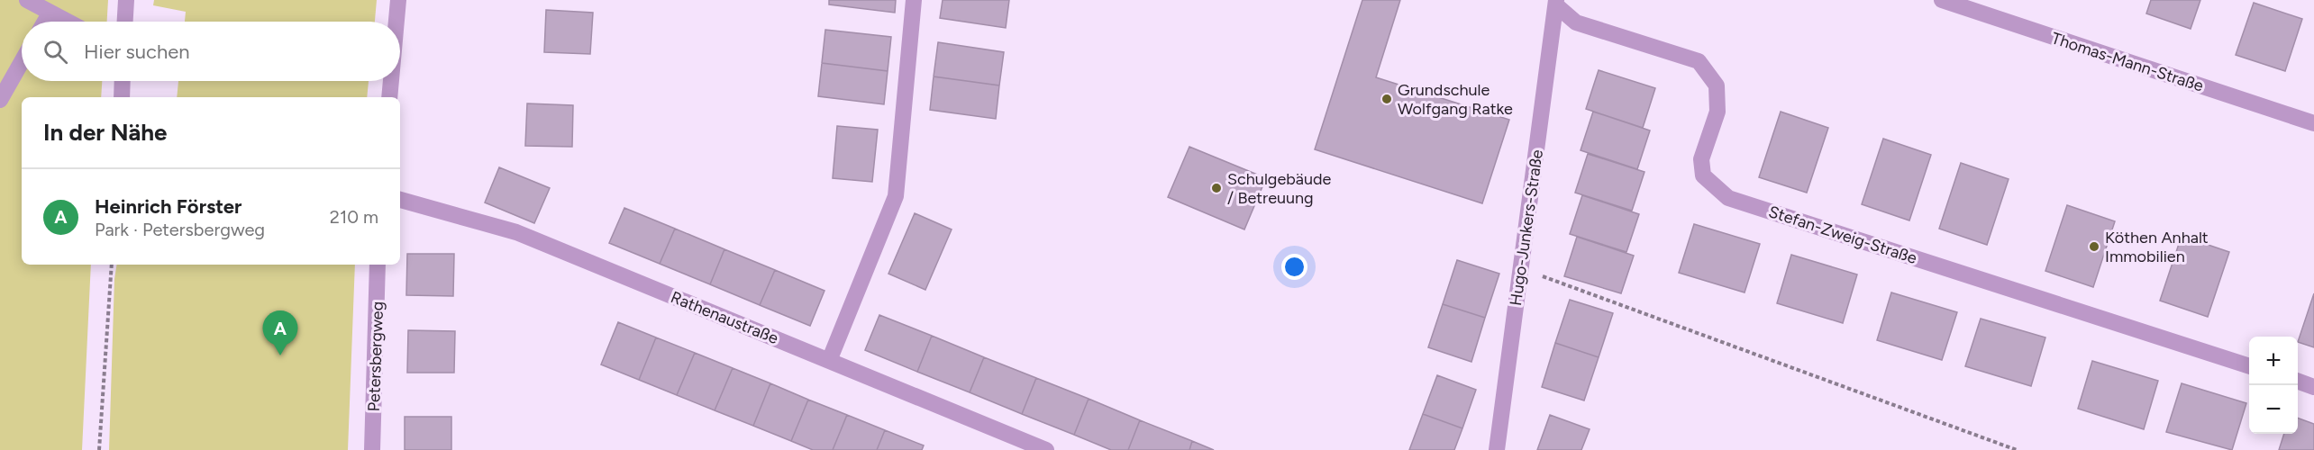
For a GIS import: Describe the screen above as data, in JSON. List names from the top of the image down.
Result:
{
  "streets": {
    "street": [
      "Thomas-Mann-Straße",
      "Hugo-Junkers-Straße",
      "Stefan-Zweig-Straße",
      "Rathenaustraße",
      "Petersbergweg"
    ]
  },
  "crossings": [
    ["Hugo-Junkers-Straße", "Stefan-Zweig-Straße"]
  ],
  "places": ["Grundschule Wolfgang Ratke", "Schulgebäude / Betreuung", "Köthen Anhalt Immobilien"],
  "page": {
    "search": "Hier suchen",
    "heading": "In der Nähe",
    "list": [
      {
        "mark": "A",
        "name": "Heinrich Förster",
        "note": "Park · Petersbergweg",
        "value": "210 m"
      }
    ],
    "pins": "A",
    "map_buttons": ["+", "−"]
  }
}
